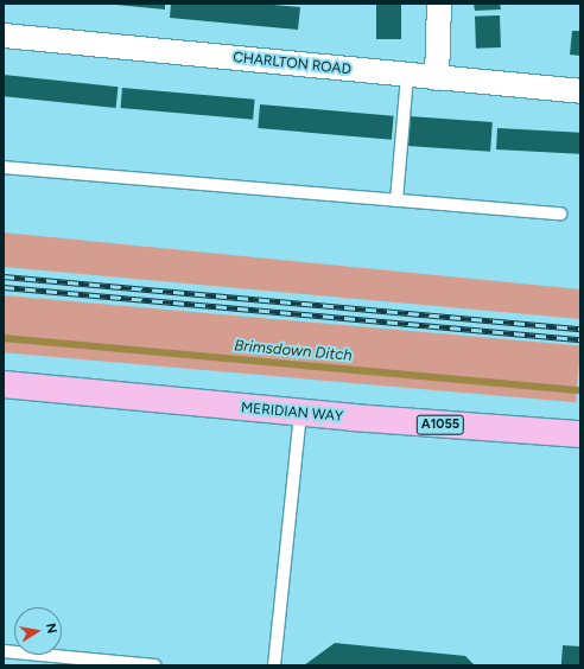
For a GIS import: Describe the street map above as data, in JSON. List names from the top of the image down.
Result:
{
  "streets": {
    "main road": ["MERIDIAN WAY", "A1055"],
    "street": ["CHARLTON ROAD"]
  },
  "water": ["Brimsdown Ditch"],
  "north": "right"
}
